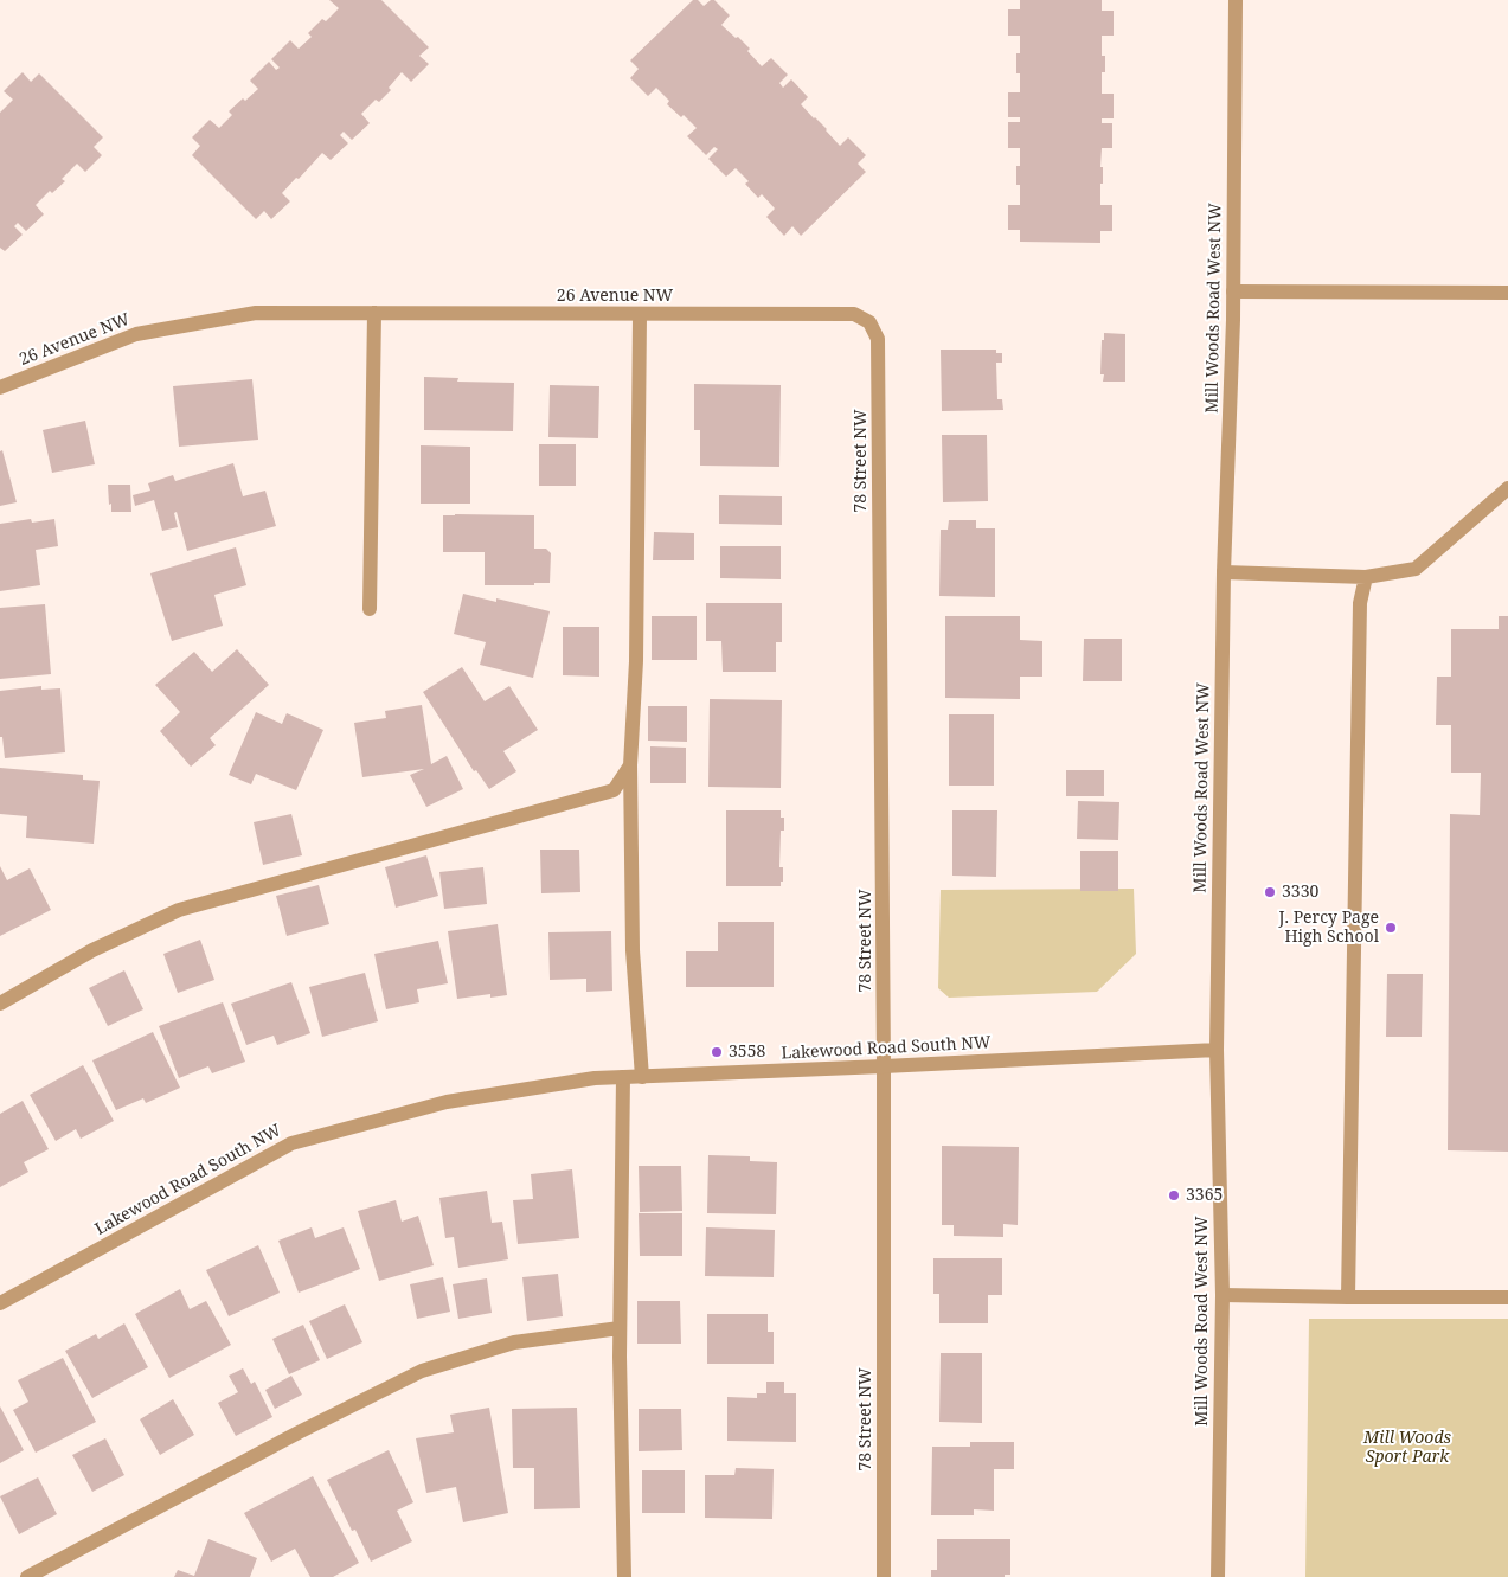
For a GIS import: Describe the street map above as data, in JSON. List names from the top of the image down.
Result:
{
  "streets": {
    "street": [
      "26 Avenue NW",
      "Mill Woods Road West NW",
      "78 Street NW",
      "Lakewood Road South NW"
    ]
  },
  "crossings": [
    ["26 Avenue NW", "78 Street NW"],
    ["Mill Woods Road West NW", "Lakewood Road South NW"],
    ["78 Street NW", "Lakewood Road South NW"]
  ],
  "parks": ["Mill Woods Sport Park"],
  "places": [
    "3330",
    "J. Percy Page High School",
    "3558",
    "3365"
  ]
}
